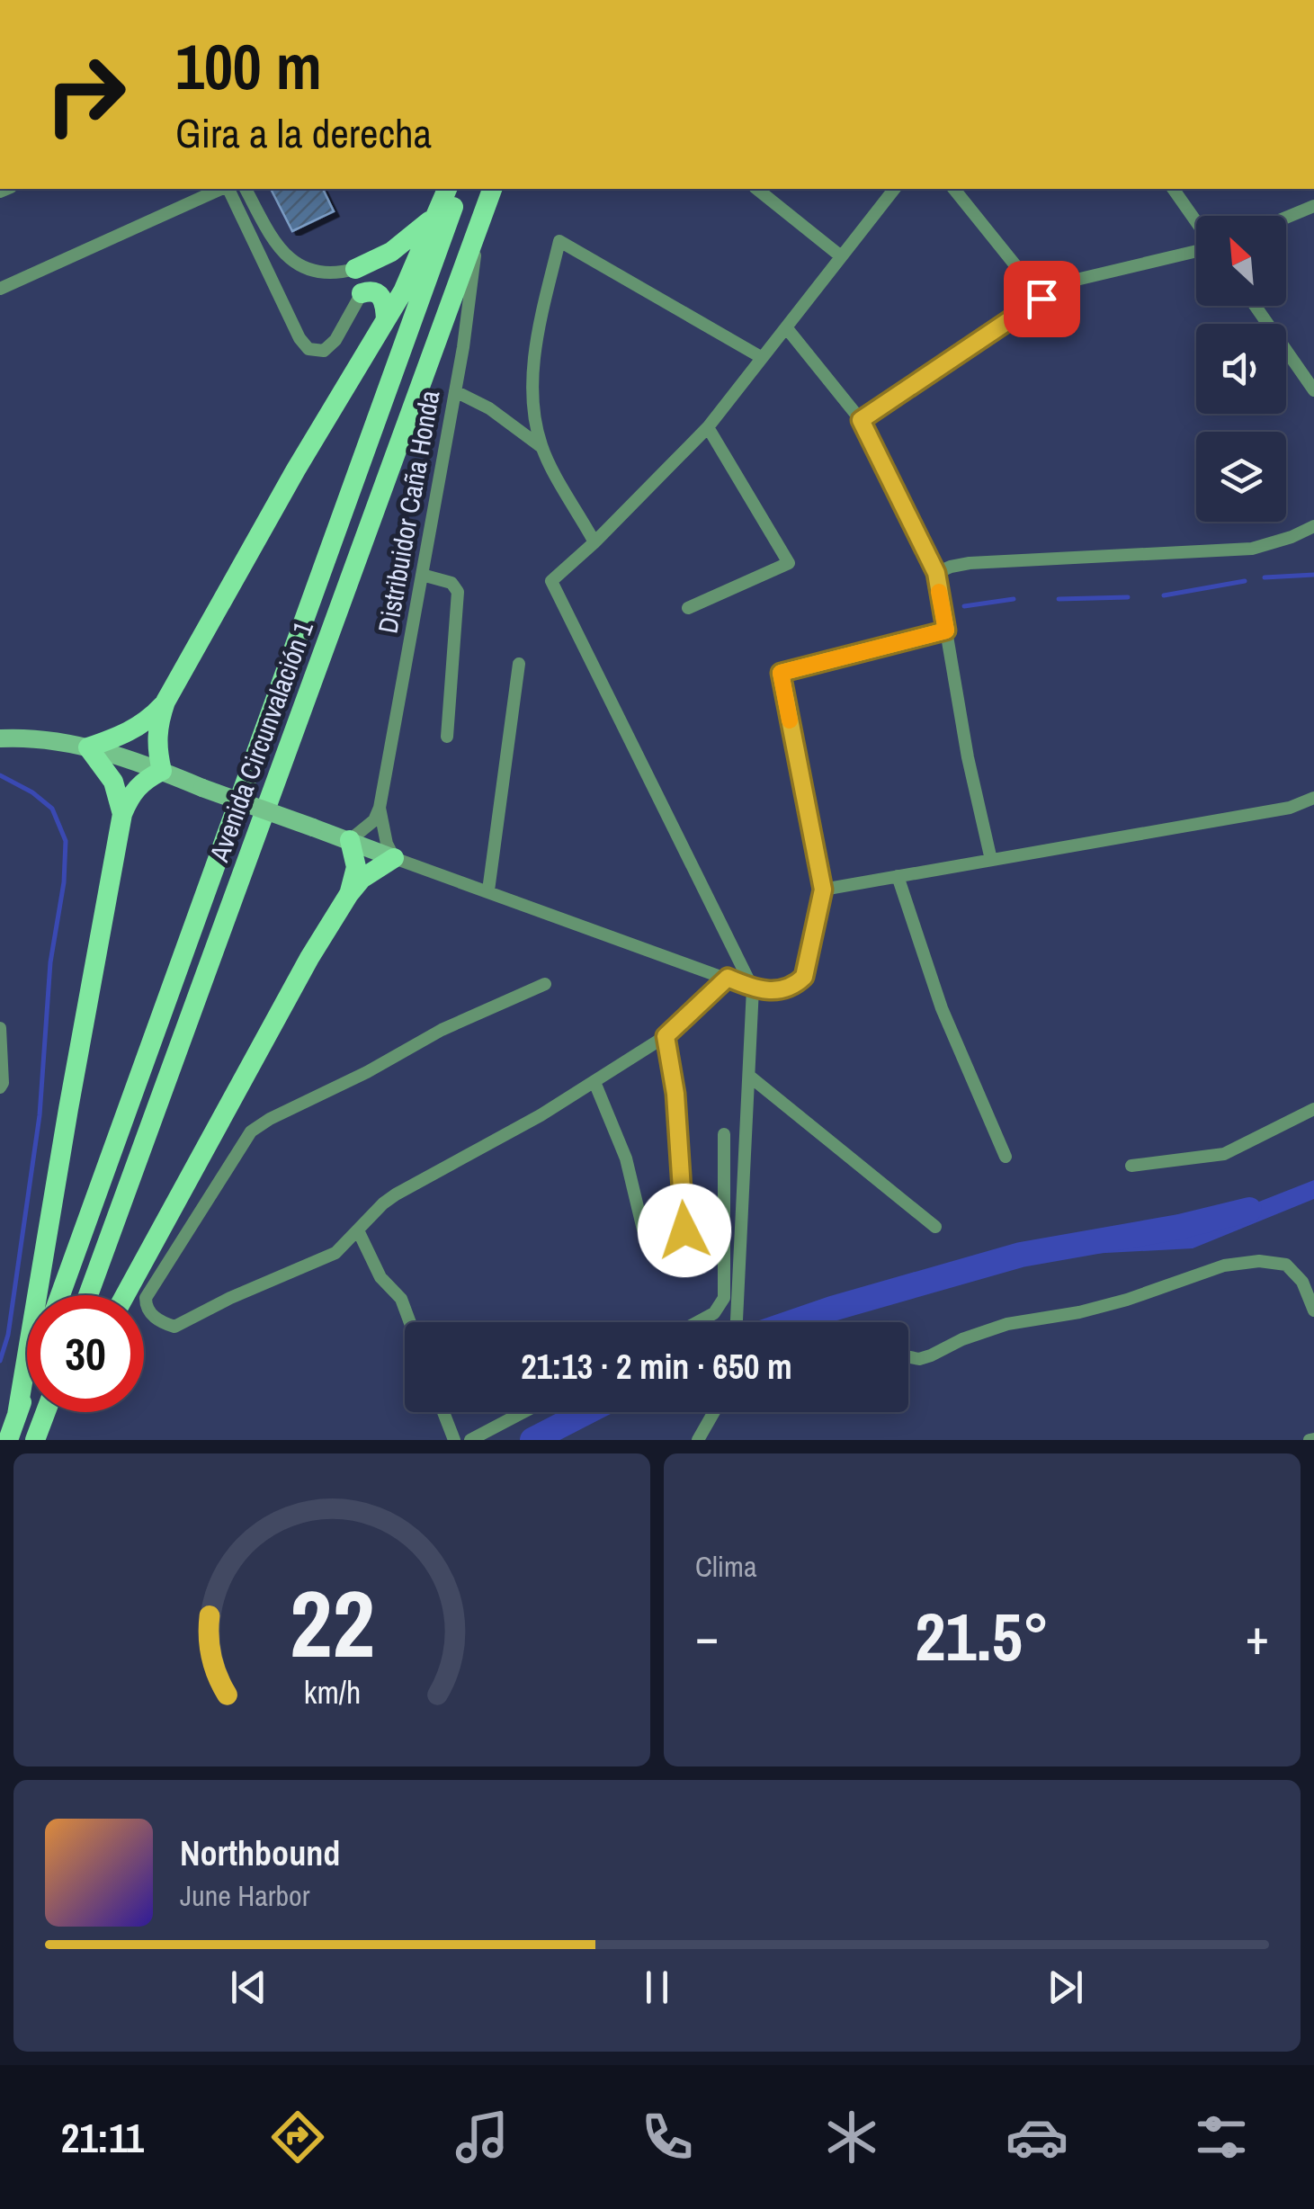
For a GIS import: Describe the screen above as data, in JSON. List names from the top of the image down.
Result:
{
  "streets": {
    "main road": ["Avenida Circunvalación 1"],
    "street": ["Distribuidor Caña Honda"]
  },
  "crossings": [
    ["Distribuidor Caña Honda", "Avenida Circunvalación 1"]
  ],
  "north": "top left",
  "page": {
    "turn": ["100 m", "Gira a la derecha"],
    "limit": "30",
    "trip": "21:13 · 2 min · 650 m",
    "tile": "Clima",
    "heat": ["−", "21.5°", "+"],
    "song": ["Northbound", "June Harbor"],
    "tabs": "21:11",
    "gauge": ["22", "km/h"]
  }
}
